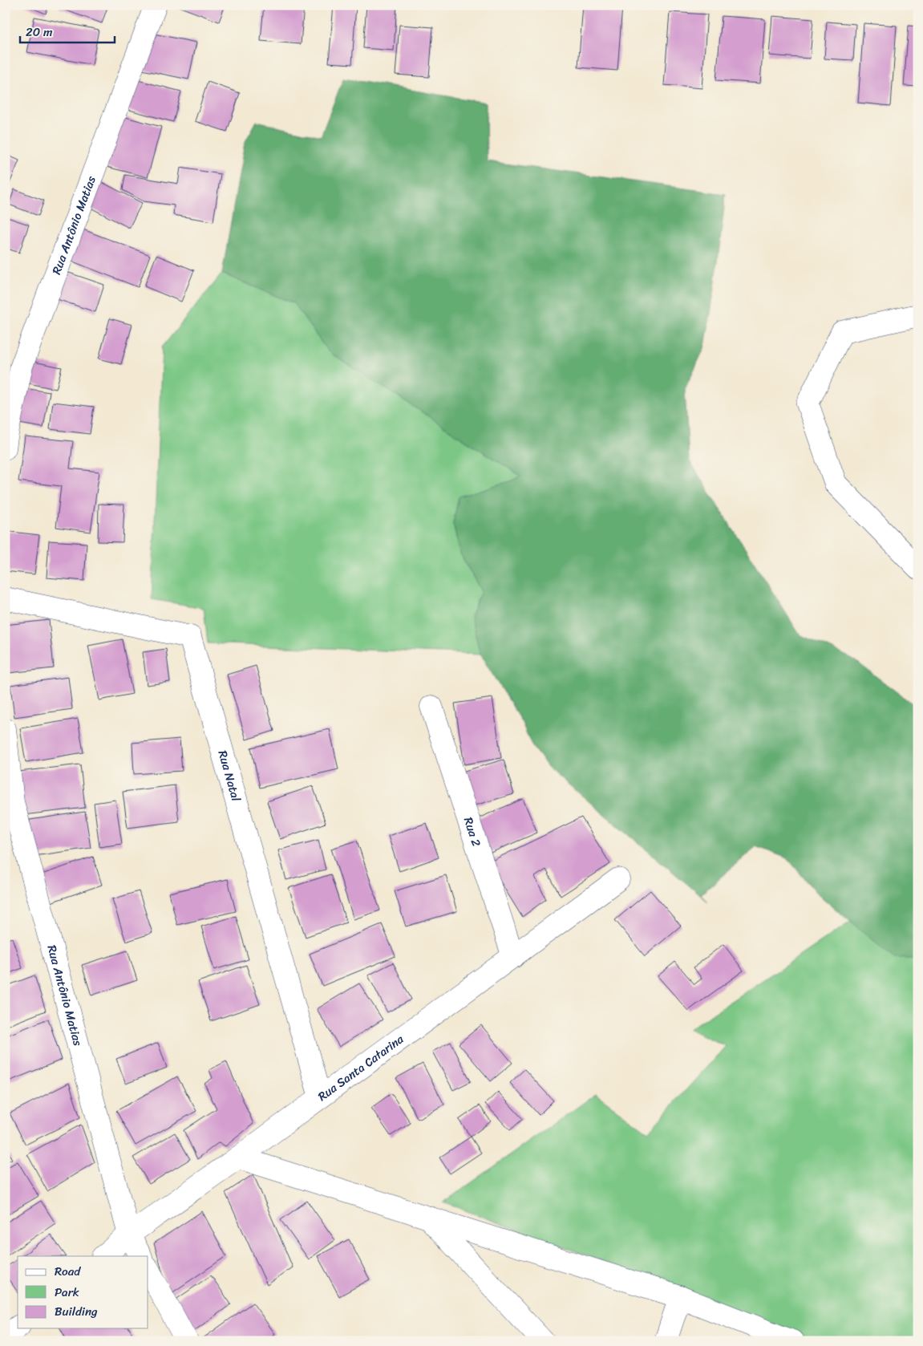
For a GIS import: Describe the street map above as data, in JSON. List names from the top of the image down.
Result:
{
  "streets": {
    "street": [
      "Rua Antônio Matias",
      "Rua Natal",
      "Rua 2",
      "Rua Santa Catarina"
    ]
  },
  "crossings": [
    ["Rua Antônio Matias", "Rua Santa Catarina"],
    ["Rua Natal", "Rua Santa Catarina"],
    ["Rua 2", "Rua Santa Catarina"]
  ],
  "legend": ["Road", "Park", "Building"],
  "scale_bar": "20 m"
}
